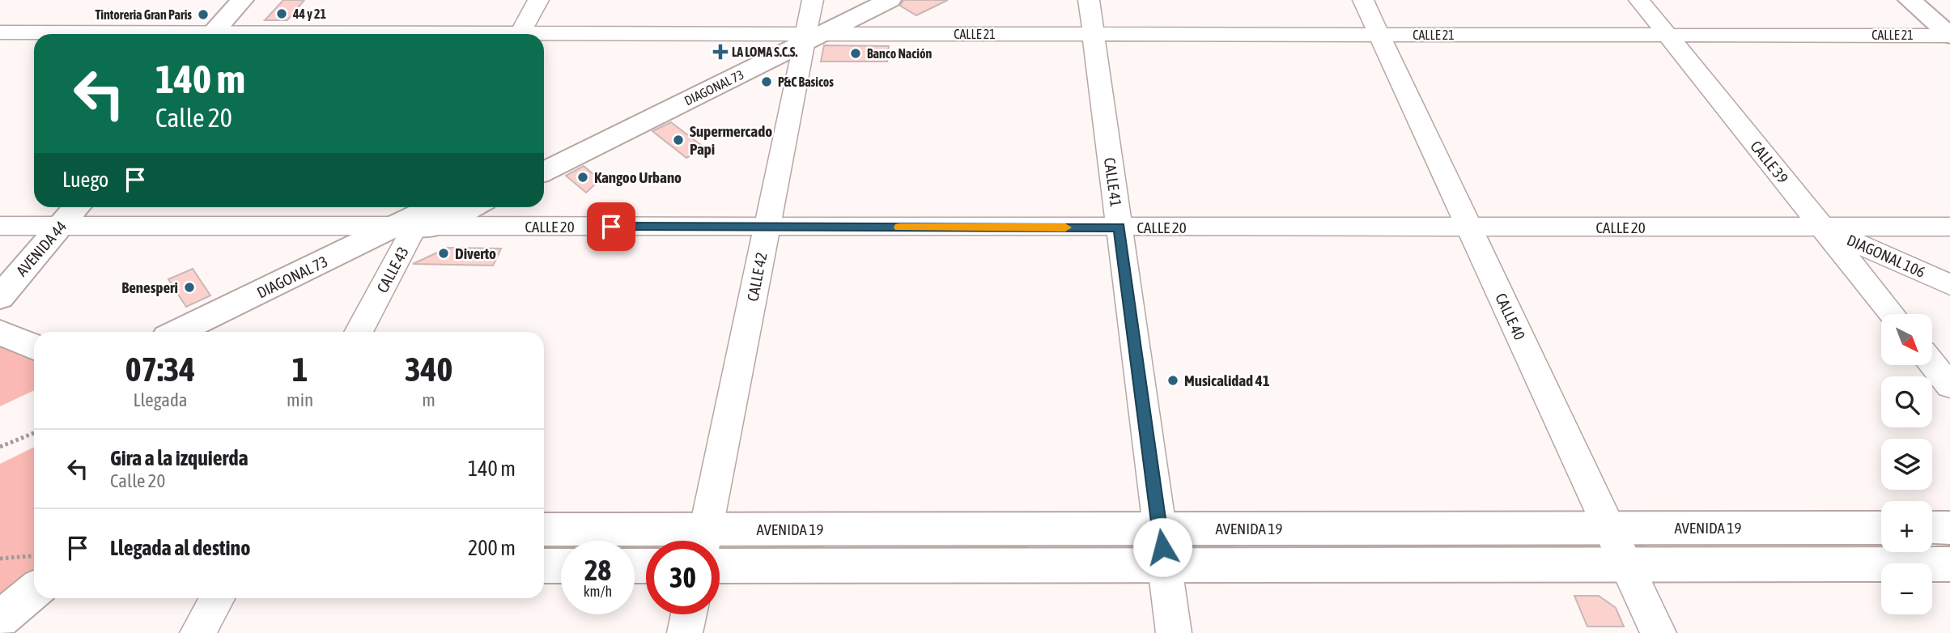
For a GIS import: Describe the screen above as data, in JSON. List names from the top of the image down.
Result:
{
  "streets": {
    "main road": ["DIAGONAL 73", "AVENIDA 44", "AVENIDA 19"],
    "street": [
      "CALLE 21",
      "CALLE 39",
      "CALLE 41",
      "CALLE 20",
      "DIAGONAL 106",
      "CALLE 43",
      "CALLE 42",
      "CALLE 40"
    ]
  },
  "crossings": [
    ["CALLE 21", "DIAGONAL 73"],
    ["CALLE 21", "CALLE 39"],
    ["CALLE 21", "CALLE 41"],
    ["CALLE 21", "CALLE 42"],
    ["CALLE 21", "CALLE 40"],
    ["DIAGONAL 73", "CALLE 20"],
    ["DIAGONAL 73", "CALLE 43"],
    ["DIAGONAL 73", "CALLE 42"],
    ["CALLE 39", "CALLE 20"],
    ["CALLE 39", "DIAGONAL 106"],
    ["CALLE 41", "CALLE 20"],
    ["CALLE 41", "AVENIDA 19"],
    ["CALLE 20", "AVENIDA 44"],
    ["CALLE 20", "DIAGONAL 106"],
    ["CALLE 20", "CALLE 43"],
    ["CALLE 20", "CALLE 42"],
    ["CALLE 20", "CALLE 40"],
    ["CALLE 40", "AVENIDA 19"]
  ],
  "places": {
    "other": [
      "44 y 21",
      "Tintoreria Gran Paris",
      "Banco Nación",
      "P&C Basicos",
      "Supermercado Papi",
      "Kangoo Urbano",
      "Diverto",
      "Benesperi",
      "Musicalidad 41"
    ],
    "health": ["LA LOMA S.C.S."]
  },
  "north": "bottom right",
  "page": {
    "turn": ["140 m", "Calle 20"],
    "then": "Luego",
    "map_buttons": ["+", "−"],
    "eta": [
      "07:34",
      "Llegada",
      "1",
      "min",
      "340",
      "m"
    ],
    "list": [
      {
        "name": "Gira a la izquierda",
        "note": "Calle 20",
        "value": "140 m"
      },
      {
        "name": "Llegada al destino",
        "value": "200 m"
      }
    ],
    "speed": "28 km/h",
    "limit": "30"
  }
}
